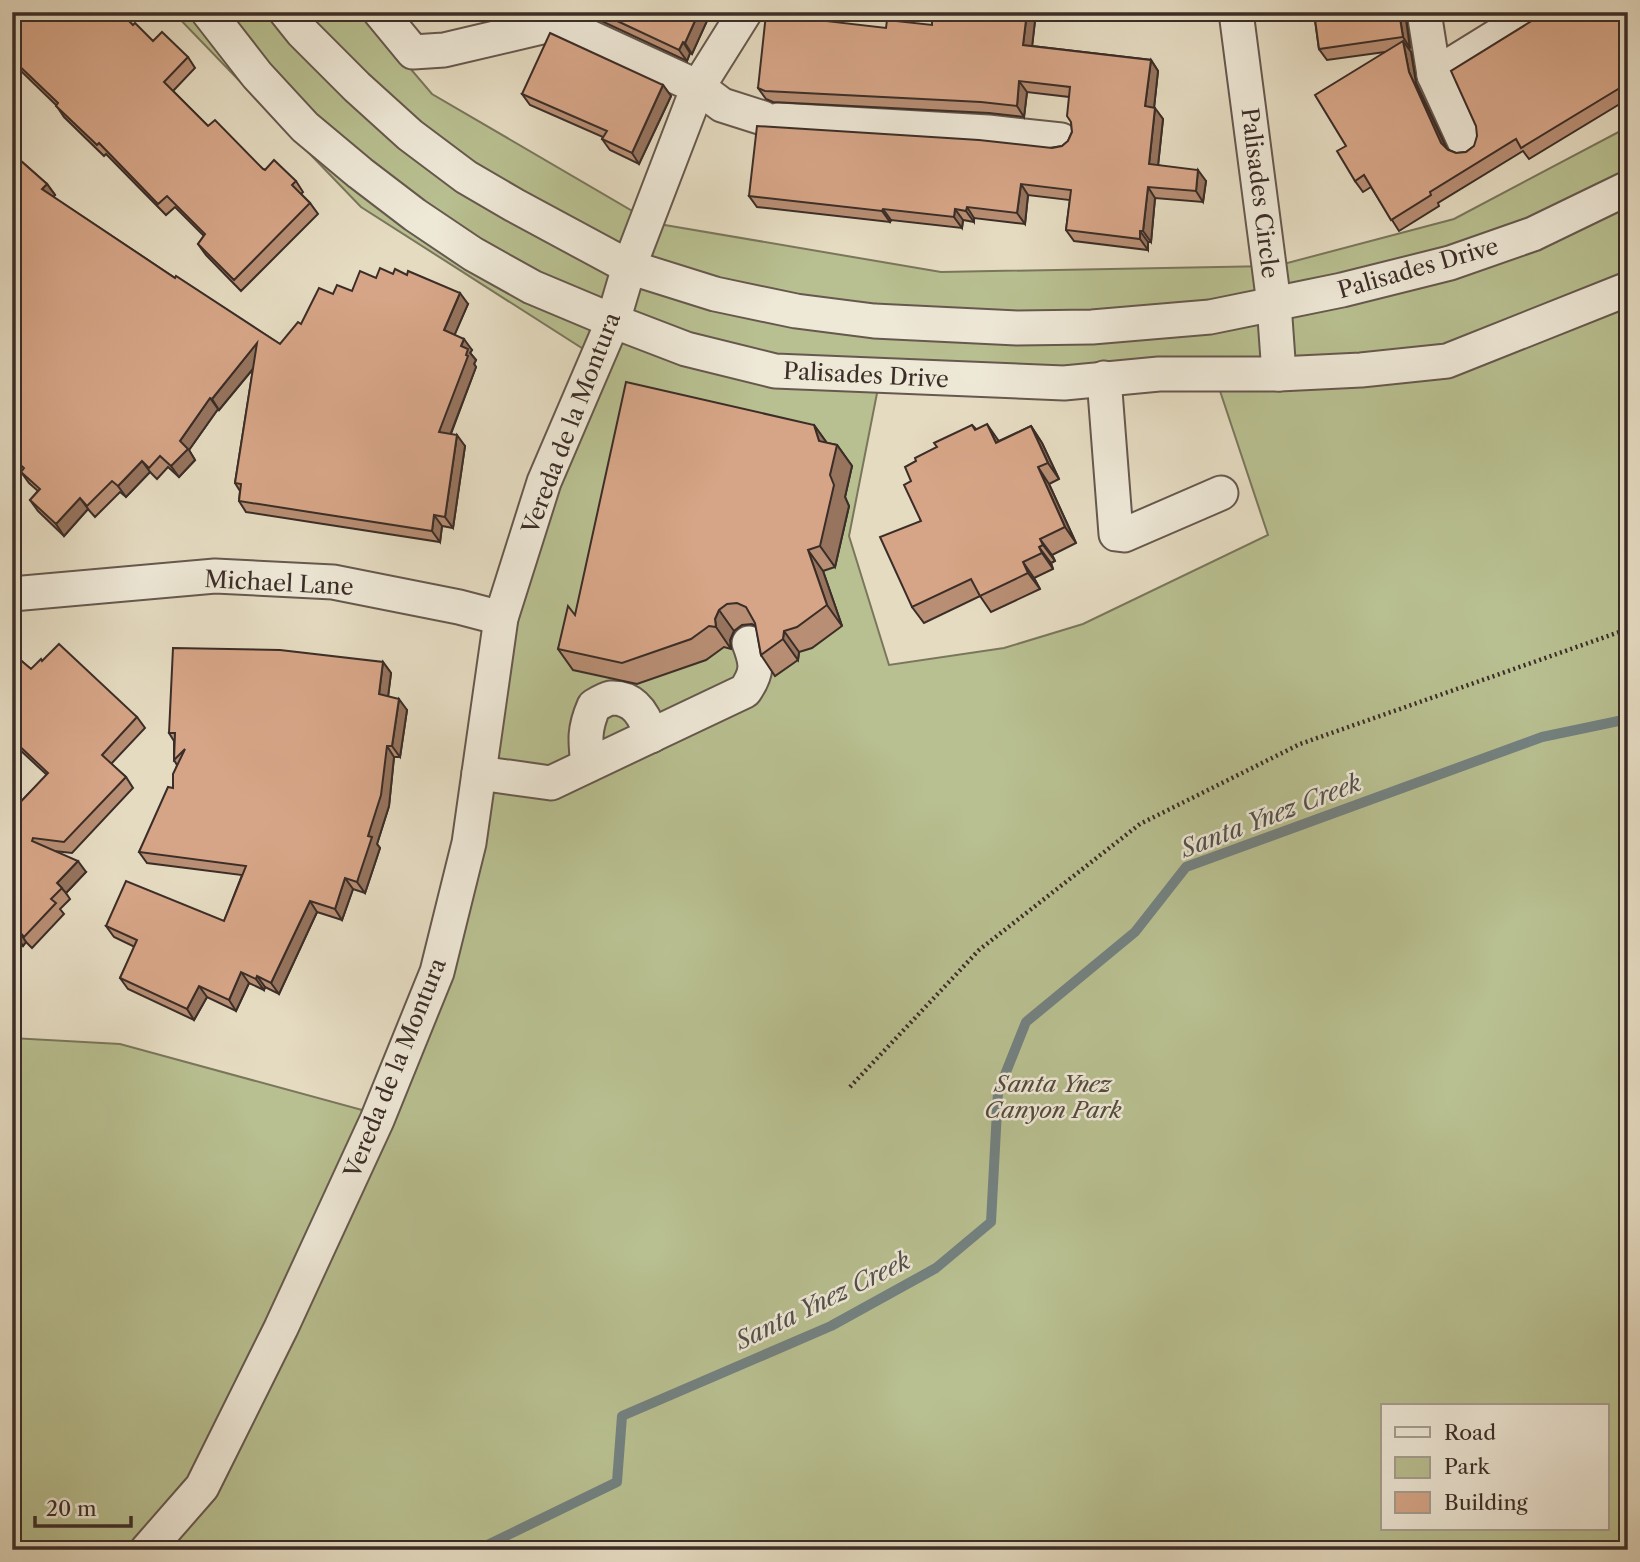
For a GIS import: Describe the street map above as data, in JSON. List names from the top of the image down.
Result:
{
  "streets": {
    "street": [
      "Palisades Circle",
      "Palisades Drive",
      "Vereda de la Montura",
      "Michael Lane"
    ]
  },
  "crossings": [
    ["Palisades Circle", "Palisades Drive"],
    ["Palisades Drive", "Vereda de la Montura"],
    ["Vereda de la Montura", "Michael Lane"]
  ],
  "water": ["Santa Ynez Creek"],
  "parks": ["Santa Ynez Canyon Park"],
  "legend": ["Road", "Park", "Building"],
  "scale_bar": "20 m"
}
